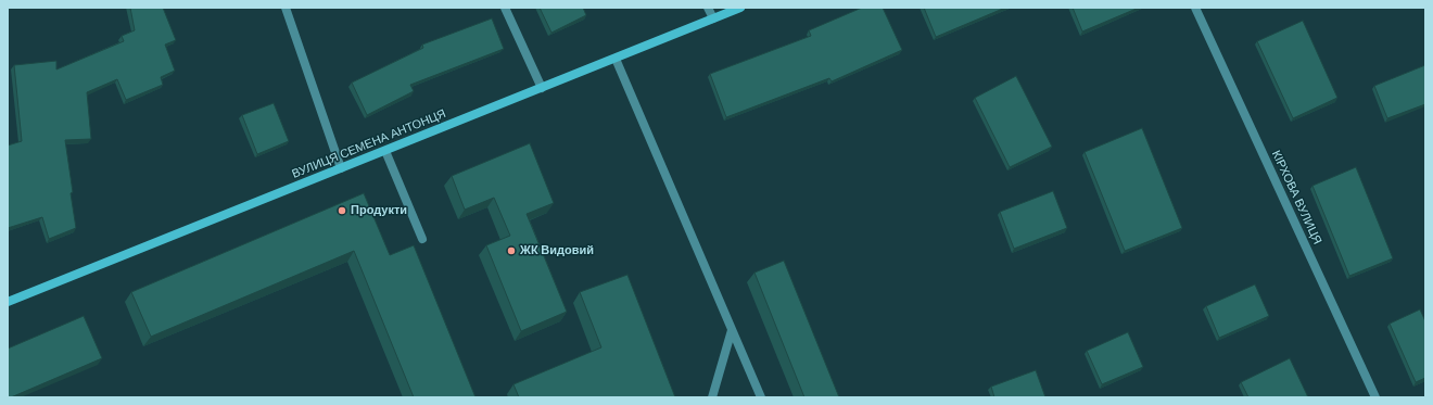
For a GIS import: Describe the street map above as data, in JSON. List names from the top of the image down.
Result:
{
  "streets": {
    "street": ["ВУЛИЦЯ СЕМЕНА АНТОНЦЯ", "КІРХОВА ВУЛИЦЯ"]
  },
  "places": ["Продукти", "ЖК Видовий"]
}
